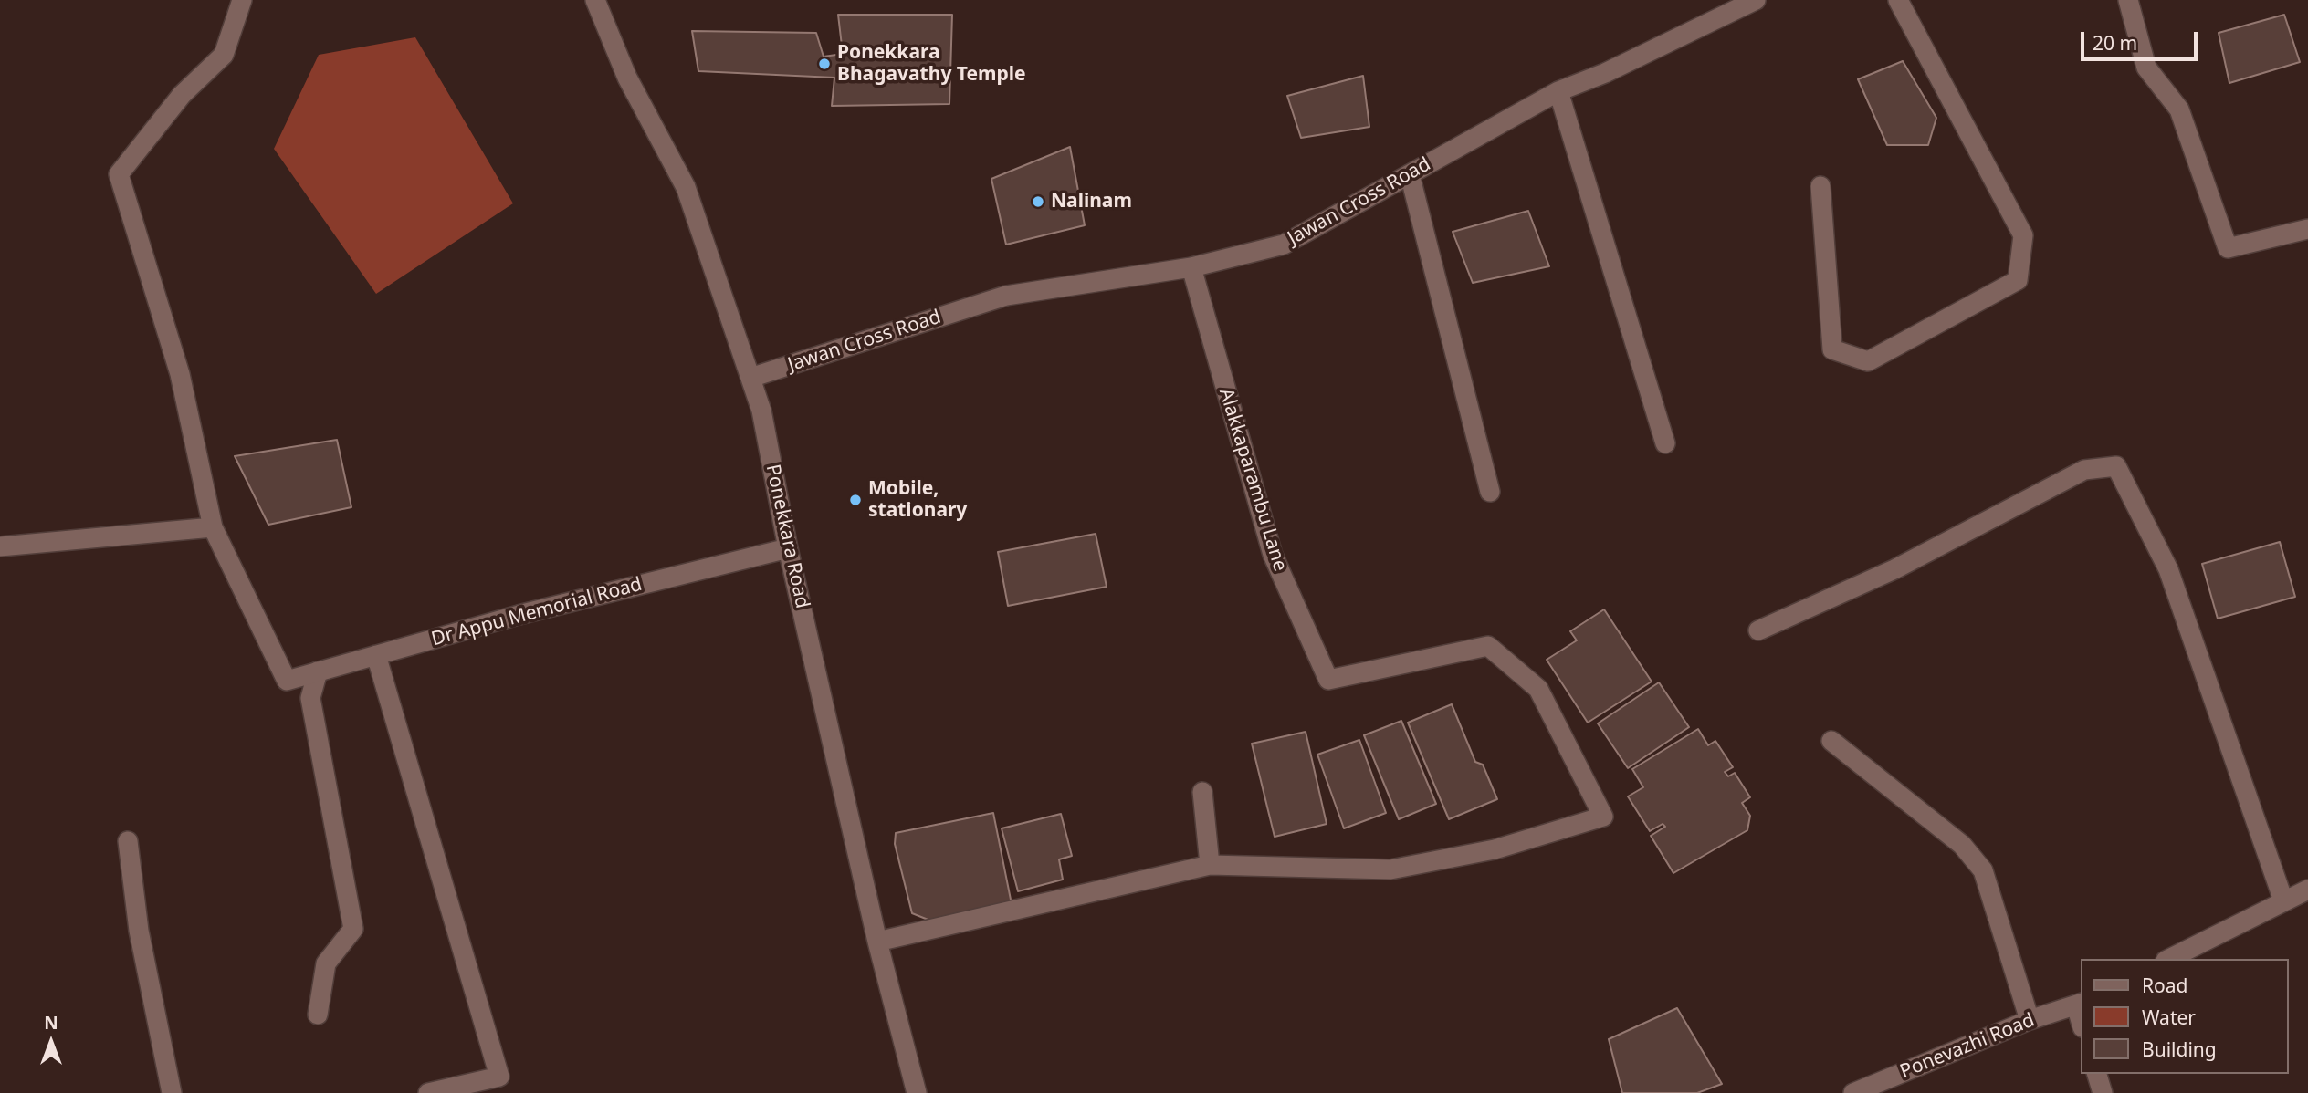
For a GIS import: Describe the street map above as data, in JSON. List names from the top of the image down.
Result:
{
  "streets": {
    "street": [
      "Jawan Cross Road",
      "Alakkaparambu Lane",
      "Ponekkara Road",
      "Dr Appu Memorial Road",
      "Ponevazhi Road"
    ]
  },
  "crossings": [
    ["Jawan Cross Road", "Alakkaparambu Lane"],
    ["Jawan Cross Road", "Ponekkara Road"],
    ["Ponekkara Road", "Dr Appu Memorial Road"]
  ],
  "places": ["Ponekkara Bhagavathy Temple", "Nalinam", "Mobile, stationary"],
  "legend": ["Road", "Water", "Building"],
  "scale_bar": "20 m",
  "north": "top"
}
